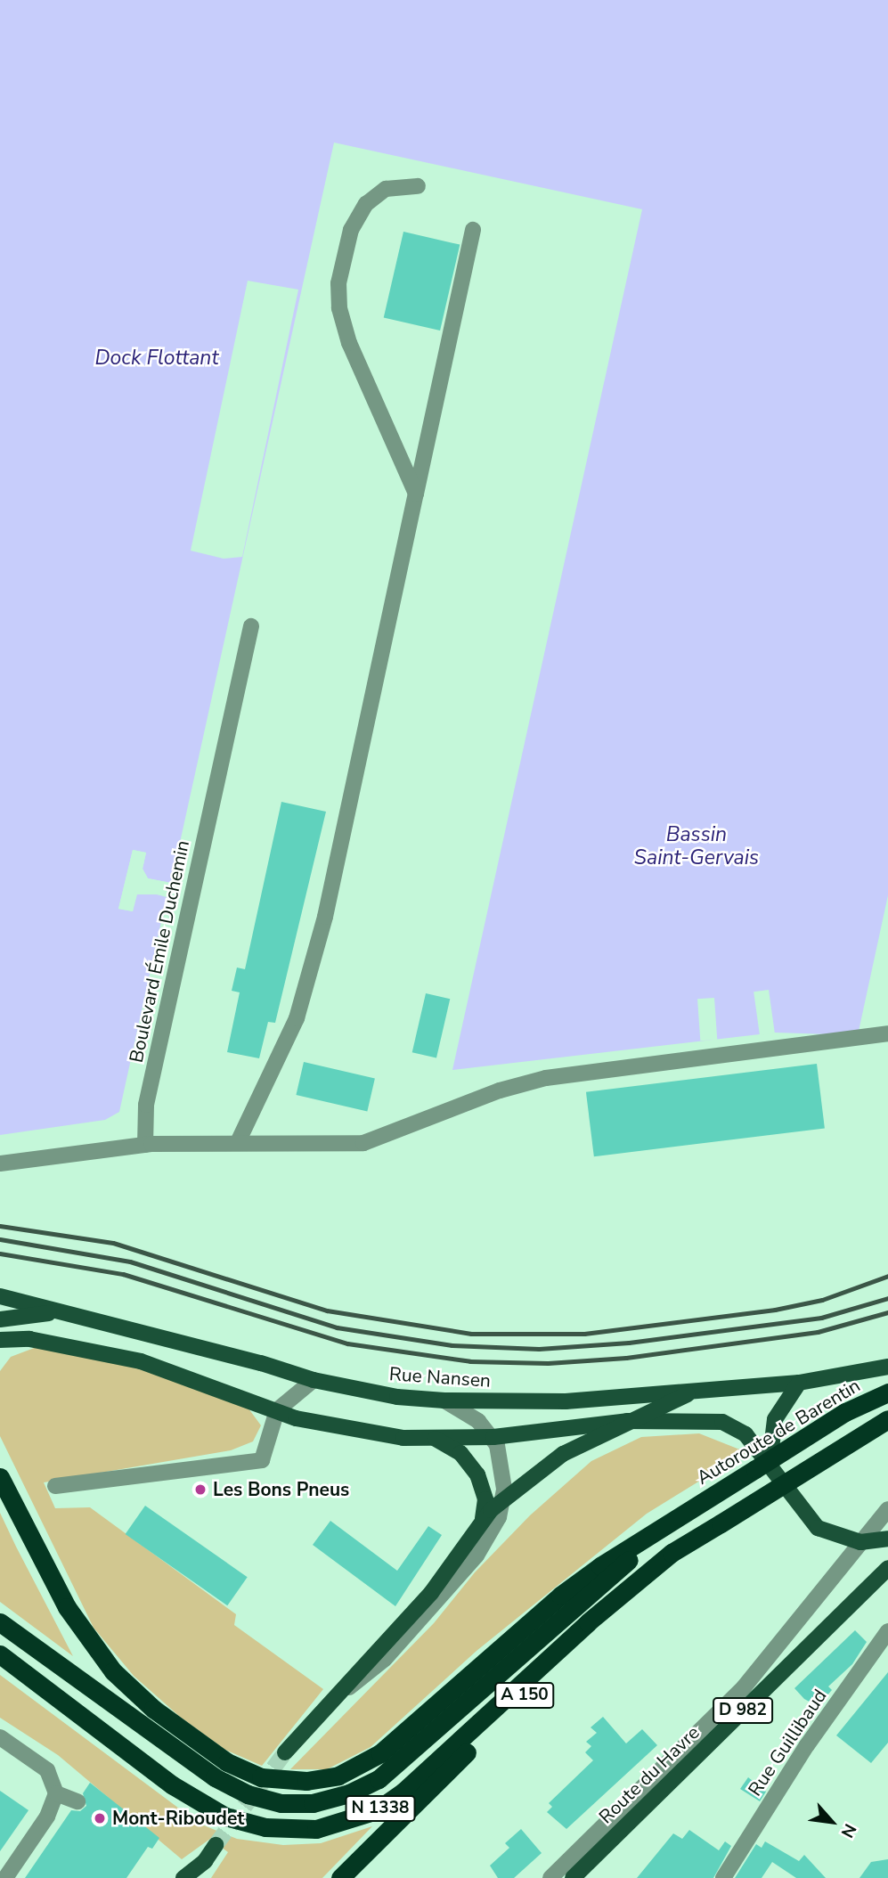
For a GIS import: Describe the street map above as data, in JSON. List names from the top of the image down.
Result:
{
  "streets": {
    "highway": ["Autoroute de Barentin", "A 150", "N 1338"],
    "main road": ["Rue Nansen", "D 982", "Route du Havre"],
    "street": ["Boulevard Émile Duchemin", "Rue Guillibaud"]
  },
  "crossings": [
    ["Autoroute de Barentin", "A 150"],
    ["A 150", "N 1338"]
  ],
  "water": ["Dock Flottant", "Bassin Saint-Gervais"],
  "places": ["Les Bons Pneus", "Mont-Riboudet"],
  "north": "bottom right"
}
